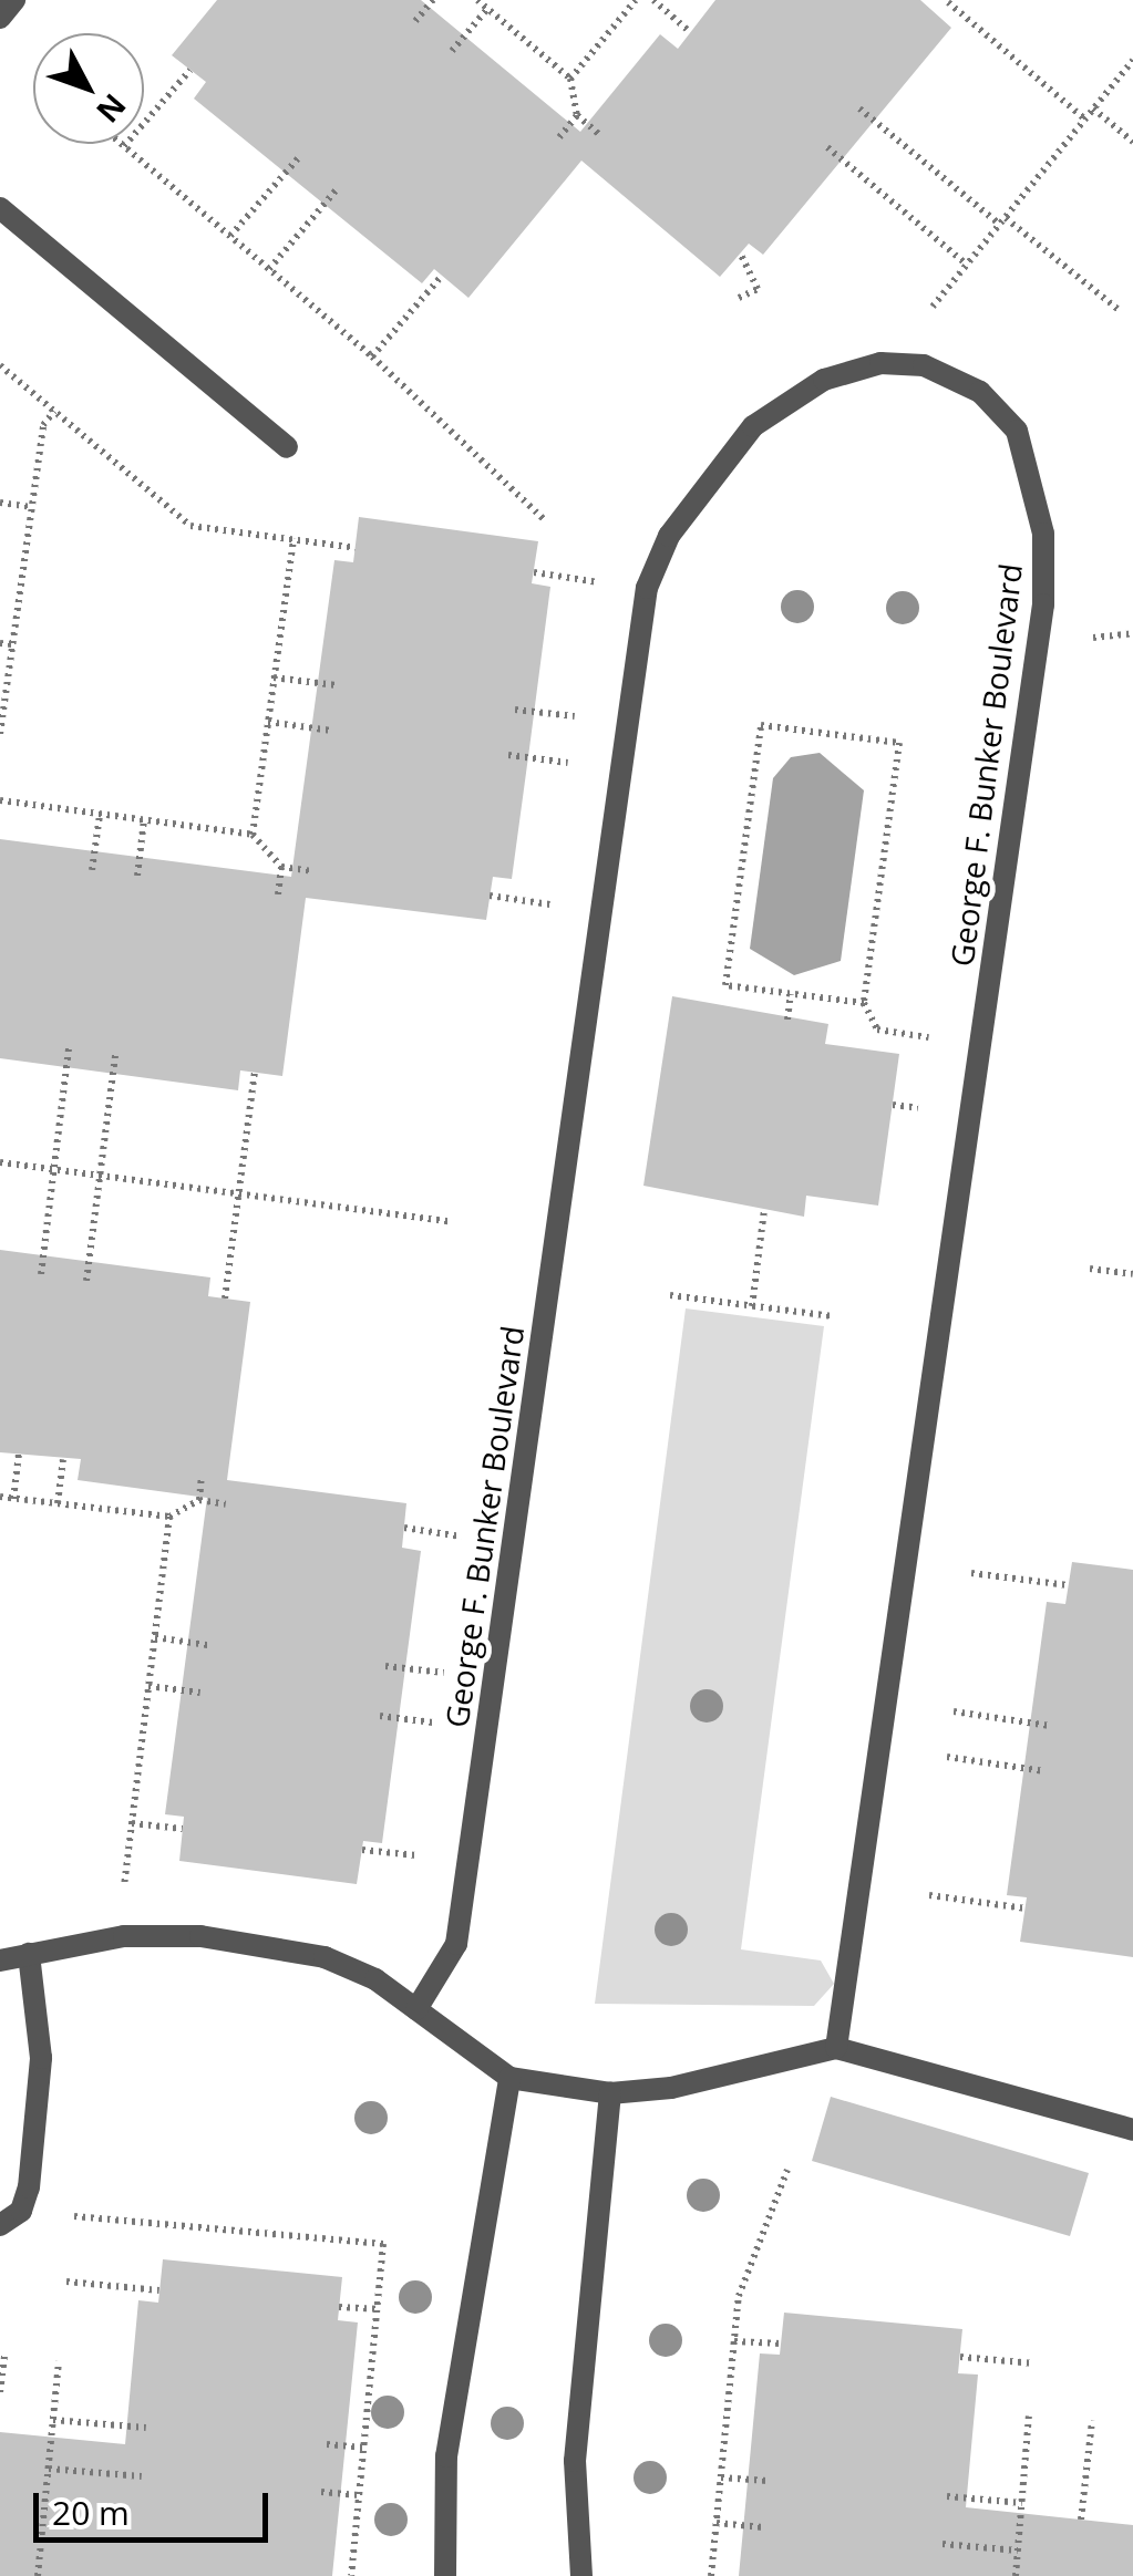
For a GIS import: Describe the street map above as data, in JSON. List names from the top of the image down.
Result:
{
  "streets": {
    "street": ["George F. Bunker Boulevard"]
  },
  "scale_bar": "20 m",
  "north": "bottom right"
}
